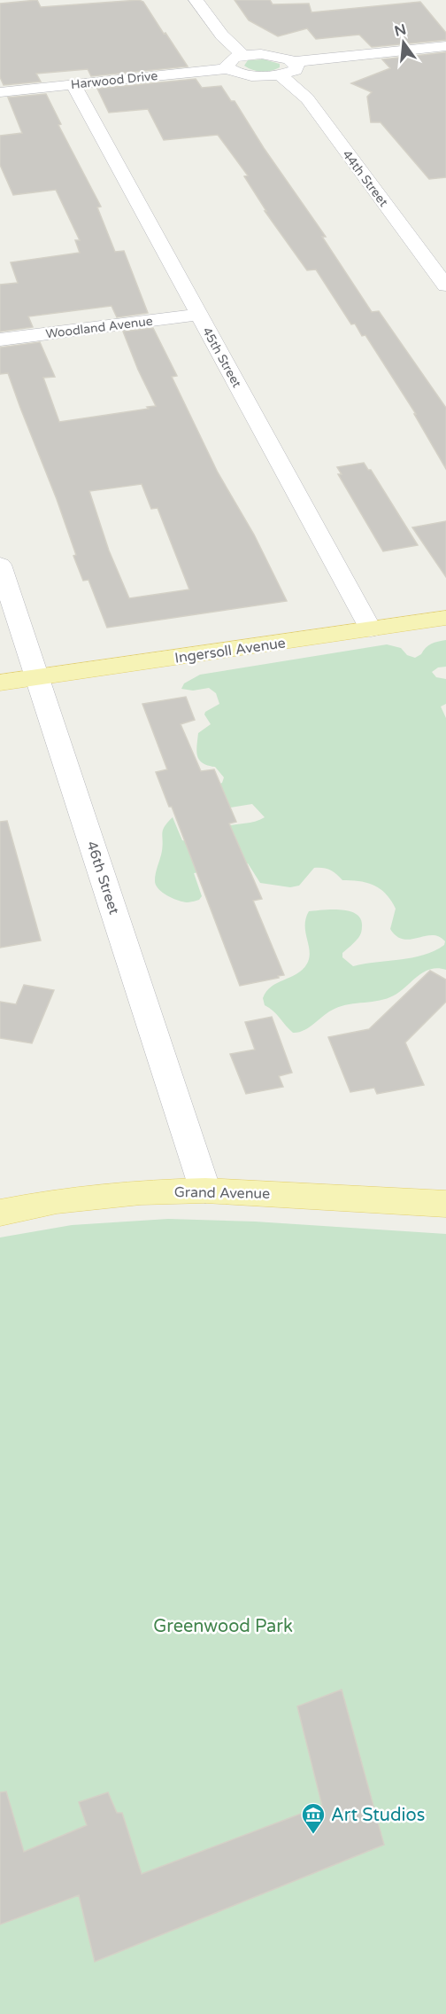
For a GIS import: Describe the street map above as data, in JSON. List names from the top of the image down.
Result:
{
  "streets": {
    "main road": ["Ingersoll Avenue", "Grand Avenue"],
    "street": [
      "Harwood Drive",
      "44th Street",
      "Woodland Avenue",
      "45th Street",
      "46th Street"
    ]
  },
  "crossings": [
    ["Harwood Drive", "44th Street"],
    ["Harwood Drive", "45th Street"],
    ["Woodland Avenue", "45th Street"],
    ["45th Street", "Ingersoll Avenue"],
    ["Ingersoll Avenue", "46th Street"],
    ["46th Street", "Grand Avenue"]
  ],
  "parks": ["Greenwood Park"],
  "places": {
    "museum": ["Art Studios"]
  },
  "north": "top"
}
